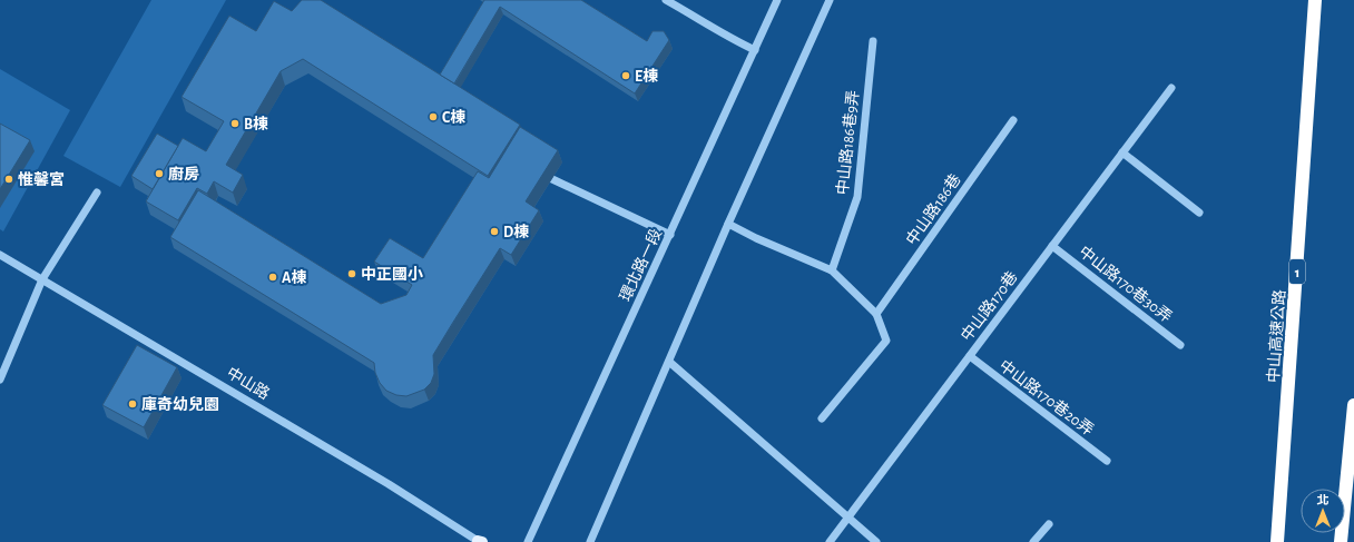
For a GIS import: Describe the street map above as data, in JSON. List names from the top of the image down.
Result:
{
  "streets": {
    "highway": ["1", "中山高速公路"],
    "street": [
      "中山路186巷9弄",
      "中山路186巷",
      "環北路一段",
      "中山路170巷30弄",
      "中山路170巷",
      "中山路",
      "中山路170巷20弄"
    ]
  },
  "crossings": [
    ["中山路170巷30弄", "中山路170巷"],
    ["中山路170巷", "中山路170巷20弄"]
  ],
  "places": [
    "E棟",
    "C棟",
    "B棟",
    "廚房",
    "惟馨宮",
    "D棟",
    "中正國小",
    "A棟",
    "庫奇幼兒園"
  ],
  "north": "top"
}
